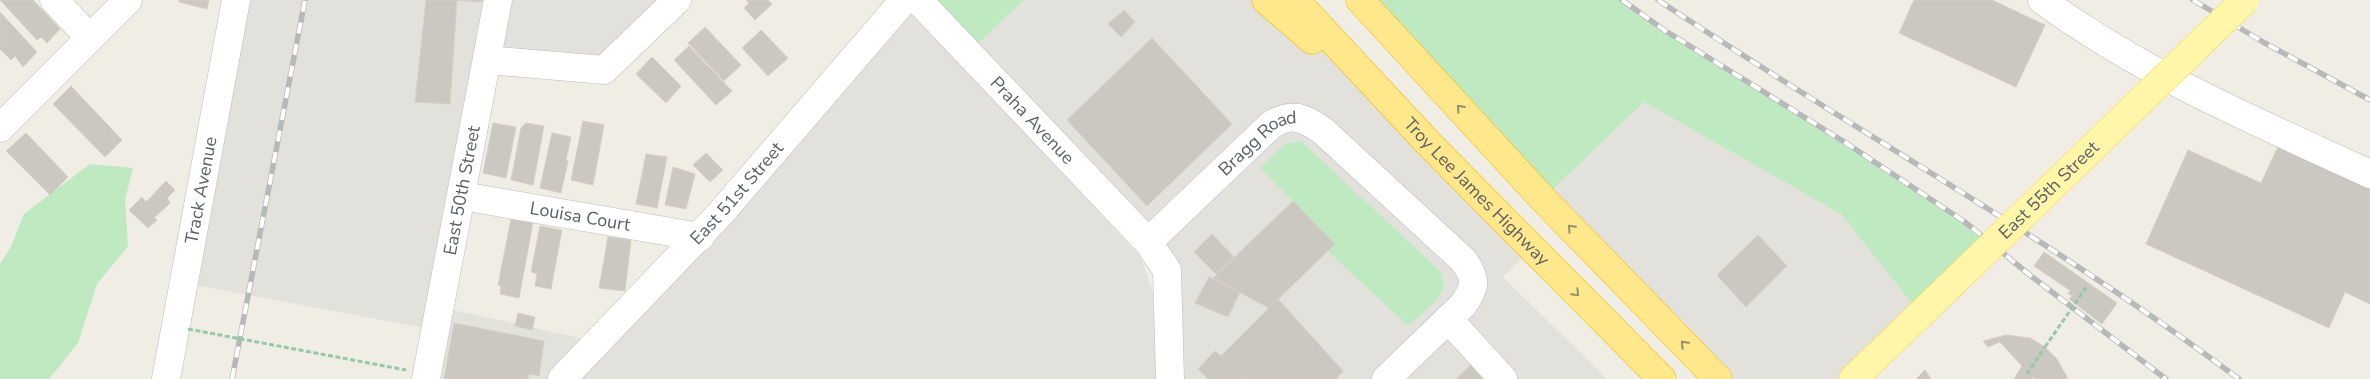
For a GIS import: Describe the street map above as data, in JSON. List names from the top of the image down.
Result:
{
  "streets": {
    "highway": ["Troy Lee James Highway"],
    "main road": ["East 55th Street"],
    "street": [
      "Praha Avenue",
      "Bragg Road",
      "Track Avenue",
      "East 50th Street",
      "East 51st Street",
      "Louisa Court"
    ]
  },
  "crossings": [
    ["Praha Avenue", "Bragg Road"],
    ["East 50th Street", "Louisa Court"],
    ["East 51st Street", "Louisa Court"]
  ]
}
